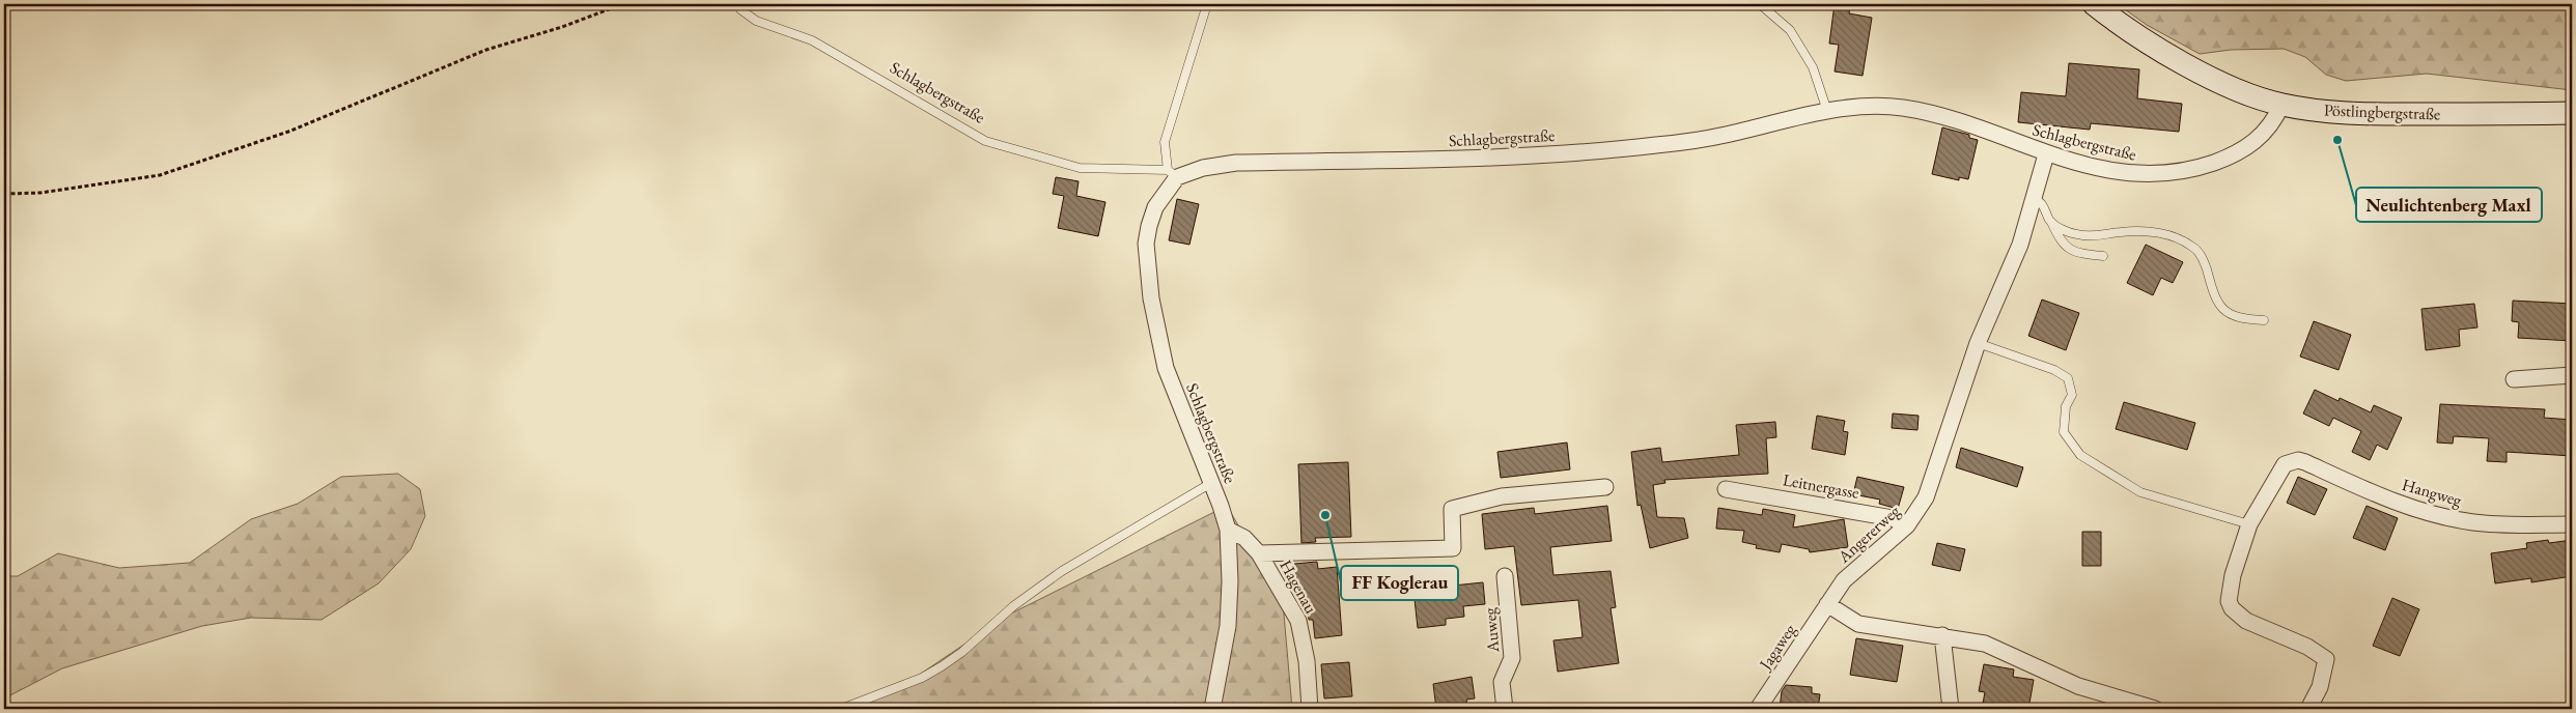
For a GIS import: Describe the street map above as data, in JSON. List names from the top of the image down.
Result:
{
  "streets": {
    "main road": ["Pöstlingbergstraße"],
    "street": [
      "Schlagbergstraße",
      "Leitnergasse",
      "Hangweg",
      "Angererweg",
      "Hagenau",
      "Auweg",
      "Jagaweg"
    ]
  },
  "crossings": [
    ["Schlagbergstraße", "Pöstlingbergstraße"],
    ["Schlagbergstraße", "Angererweg"],
    ["Schlagbergstraße", "Hagenau"],
    ["Leitnergasse", "Angererweg"],
    ["Angererweg", "Jagaweg"]
  ],
  "places": ["Neulichtenberg Maxl", "FF Koglerau"]
}
